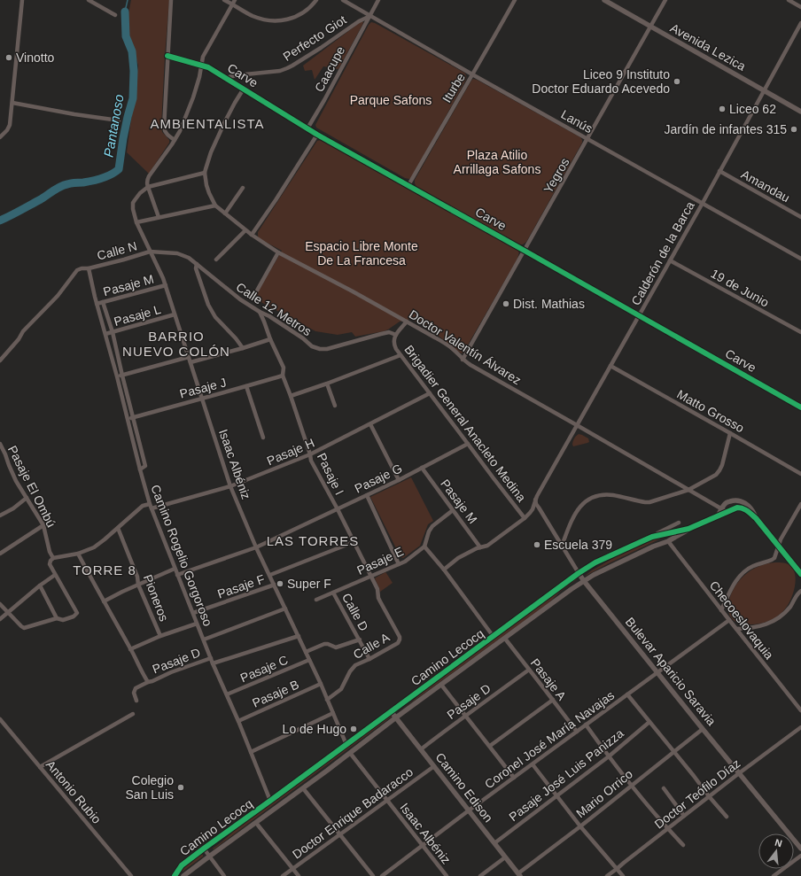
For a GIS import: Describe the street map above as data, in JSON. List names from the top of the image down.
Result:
{
  "streets": {
    "street": [
      "Perfecto Giot",
      "Avenida Lezica",
      "Caacupe",
      "Carve",
      "Iturbe",
      "Lanús",
      "Yegros",
      "Amandau",
      "Calle N",
      "Calderón de la Barca",
      "Pasaje M",
      "19 de Junio",
      "Calle 12 Metros",
      "Pasaje L",
      "Doctor Valentín Álvarez",
      "Pasaje J",
      "Matto Grosso",
      "Brigadier General Anacleto Medina",
      "Pasaje H",
      "Isaac Albéniz",
      "Pasaje I",
      "Pasaje G",
      "Pasaje El Ombú",
      "Camino Rogelio Gorgoroso",
      "Pasaje E",
      "Pasaje F",
      "Pioneros",
      "Calle D",
      "Checoeslovaquia",
      "Calle A",
      "Camino Lecocq",
      "Pasaje D",
      "Pasaje C",
      "Bulevar Aparicio Saravia",
      "Pasaje A",
      "Pasaje B",
      "Coronel José María Navajas",
      "Pasaje José Luis Panizza",
      "Camino Edison",
      "Antonio Rubio",
      "Mario Orrico",
      "Doctor Teófilo Díaz",
      "Doctor Enrique Badaracco"
    ]
  },
  "crossings": [
    ["Perfecto Giot", "Caacupe"],
    ["Perfecto Giot", "Carve"],
    ["Perfecto Giot", "Lanús"],
    ["Avenida Lezica", "Yegros"],
    ["Avenida Lezica", "Calderón de la Barca"],
    ["Caacupe", "Carve"],
    ["Caacupe", "Lanús"],
    ["Carve", "Iturbe"],
    ["Carve", "Yegros"],
    ["Carve", "Calderón de la Barca"],
    ["Iturbe", "Lanús"],
    ["Lanús", "Yegros"],
    ["Lanús", "Calderón de la Barca"],
    ["Yegros", "Doctor Valentín Álvarez"],
    ["Amandau", "Calderón de la Barca"],
    ["Calle N", "Calle 12 Metros"],
    ["Calle N", "Isaac Albéniz"],
    ["Calle N", "Camino Rogelio Gorgoroso"],
    ["Calderón de la Barca", "Pasaje M"],
    ["Calderón de la Barca", "19 de Junio"],
    ["Calderón de la Barca", "Doctor Valentín Álvarez"],
    ["Calderón de la Barca", "Matto Grosso"],
    ["Calderón de la Barca", "Brigadier General Anacleto Medina"],
    ["Calderón de la Barca", "Bulevar Aparicio Saravia"],
    ["Pasaje M", "Isaac Albéniz"],
    ["Pasaje M", "Pasaje G"],
    ["Pasaje M", "Camino Rogelio Gorgoroso"],
    ["Calle 12 Metros", "Brigadier General Anacleto Medina"],
    ["Calle 12 Metros", "Isaac Albéniz"],
    ["Calle 12 Metros", "Pasaje I"],
    ["Pasaje L", "Isaac Albéniz"],
    ["Pasaje L", "Camino Rogelio Gorgoroso"],
    ["Doctor Valentín Álvarez", "Brigadier General Anacleto Medina"],
    ["Doctor Valentín Álvarez", "Camino Lecocq"],
    ["Pasaje J", "Isaac Albéniz"],
    ["Pasaje J", "Pasaje I"],
    ["Pasaje J", "Camino Rogelio Gorgoroso"],
    ["Brigadier General Anacleto Medina", "Pasaje H"],
    ["Brigadier General Anacleto Medina", "Pasaje G"],
    ["Pasaje H", "Isaac Albéniz"],
    ["Pasaje H", "Pasaje I"],
    ["Pasaje H", "Camino Rogelio Gorgoroso"],
    ["Isaac Albéniz", "Pasaje G"],
    ["Isaac Albéniz", "Pasaje F"],
    ["Isaac Albéniz", "Calle A"],
    ["Isaac Albéniz", "Camino Lecocq"],
    ["Isaac Albéniz", "Pasaje D"],
    ["Isaac Albéniz", "Pasaje C"],
    ["Isaac Albéniz", "Pasaje B"],
    ["Isaac Albéniz", "Coronel José María Navajas"],
    ["Isaac Albéniz", "Doctor Enrique Badaracco"],
    ["Pasaje I", "Pasaje G"],
    ["Pasaje I", "Pasaje E"],
    ["Pasaje I", "Calle A"],
    ["Pasaje G", "Camino Rogelio Gorgoroso"],
    ["Camino Rogelio Gorgoroso", "Pasaje F"],
    ["Camino Rogelio Gorgoroso", "Camino Lecocq"],
    ["Camino Rogelio Gorgoroso", "Pasaje D"],
    ["Camino Rogelio Gorgoroso", "Pasaje C"],
    ["Camino Rogelio Gorgoroso", "Pasaje B"],
    ["Pasaje E", "Calle D"],
    ["Calle D", "Calle A"],
    ["Checoeslovaquia", "Camino Lecocq"],
    ["Checoeslovaquia", "Coronel José María Navajas"],
    ["Camino Lecocq", "Bulevar Aparicio Saravia"],
    ["Camino Lecocq", "Pasaje A"],
    ["Camino Lecocq", "Camino Edison"],
    ["Pasaje D", "Pasaje A"],
    ["Pasaje D", "Camino Edison"],
    ["Bulevar Aparicio Saravia", "Coronel José María Navajas"],
    ["Bulevar Aparicio Saravia", "Mario Orrico"],
    ["Bulevar Aparicio Saravia", "Doctor Teófilo Díaz"],
    ["Pasaje A", "Coronel José María Navajas"],
    ["Coronel José María Navajas", "Camino Edison"],
    ["Pasaje José Luis Panizza", "Camino Edison"],
    ["Camino Edison", "Mario Orrico"],
    ["Camino Edison", "Doctor Enrique Badaracco"]
  ],
  "districts": [
    "AMBIENTALISTA",
    "BARRIO NUEVO COLÓN",
    "LAS TORRES",
    "TORRE 8"
  ],
  "water": ["Pantanoso"],
  "parks": ["Parque Safons", "Plaza Atilio Arrillaga Safons", "Espacio Libre Monte De La Francesa"],
  "places": [
    "Vinotto",
    "Liceo 9 Instituto Doctor Eduardo Acevedo",
    "Liceo 62",
    "Jardín de infantes 315",
    "Dist. Mathias",
    "Escuela 379",
    "Super F",
    "Lo de Hugo",
    "Colegio San Luis"
  ],
  "north": "top"
}
